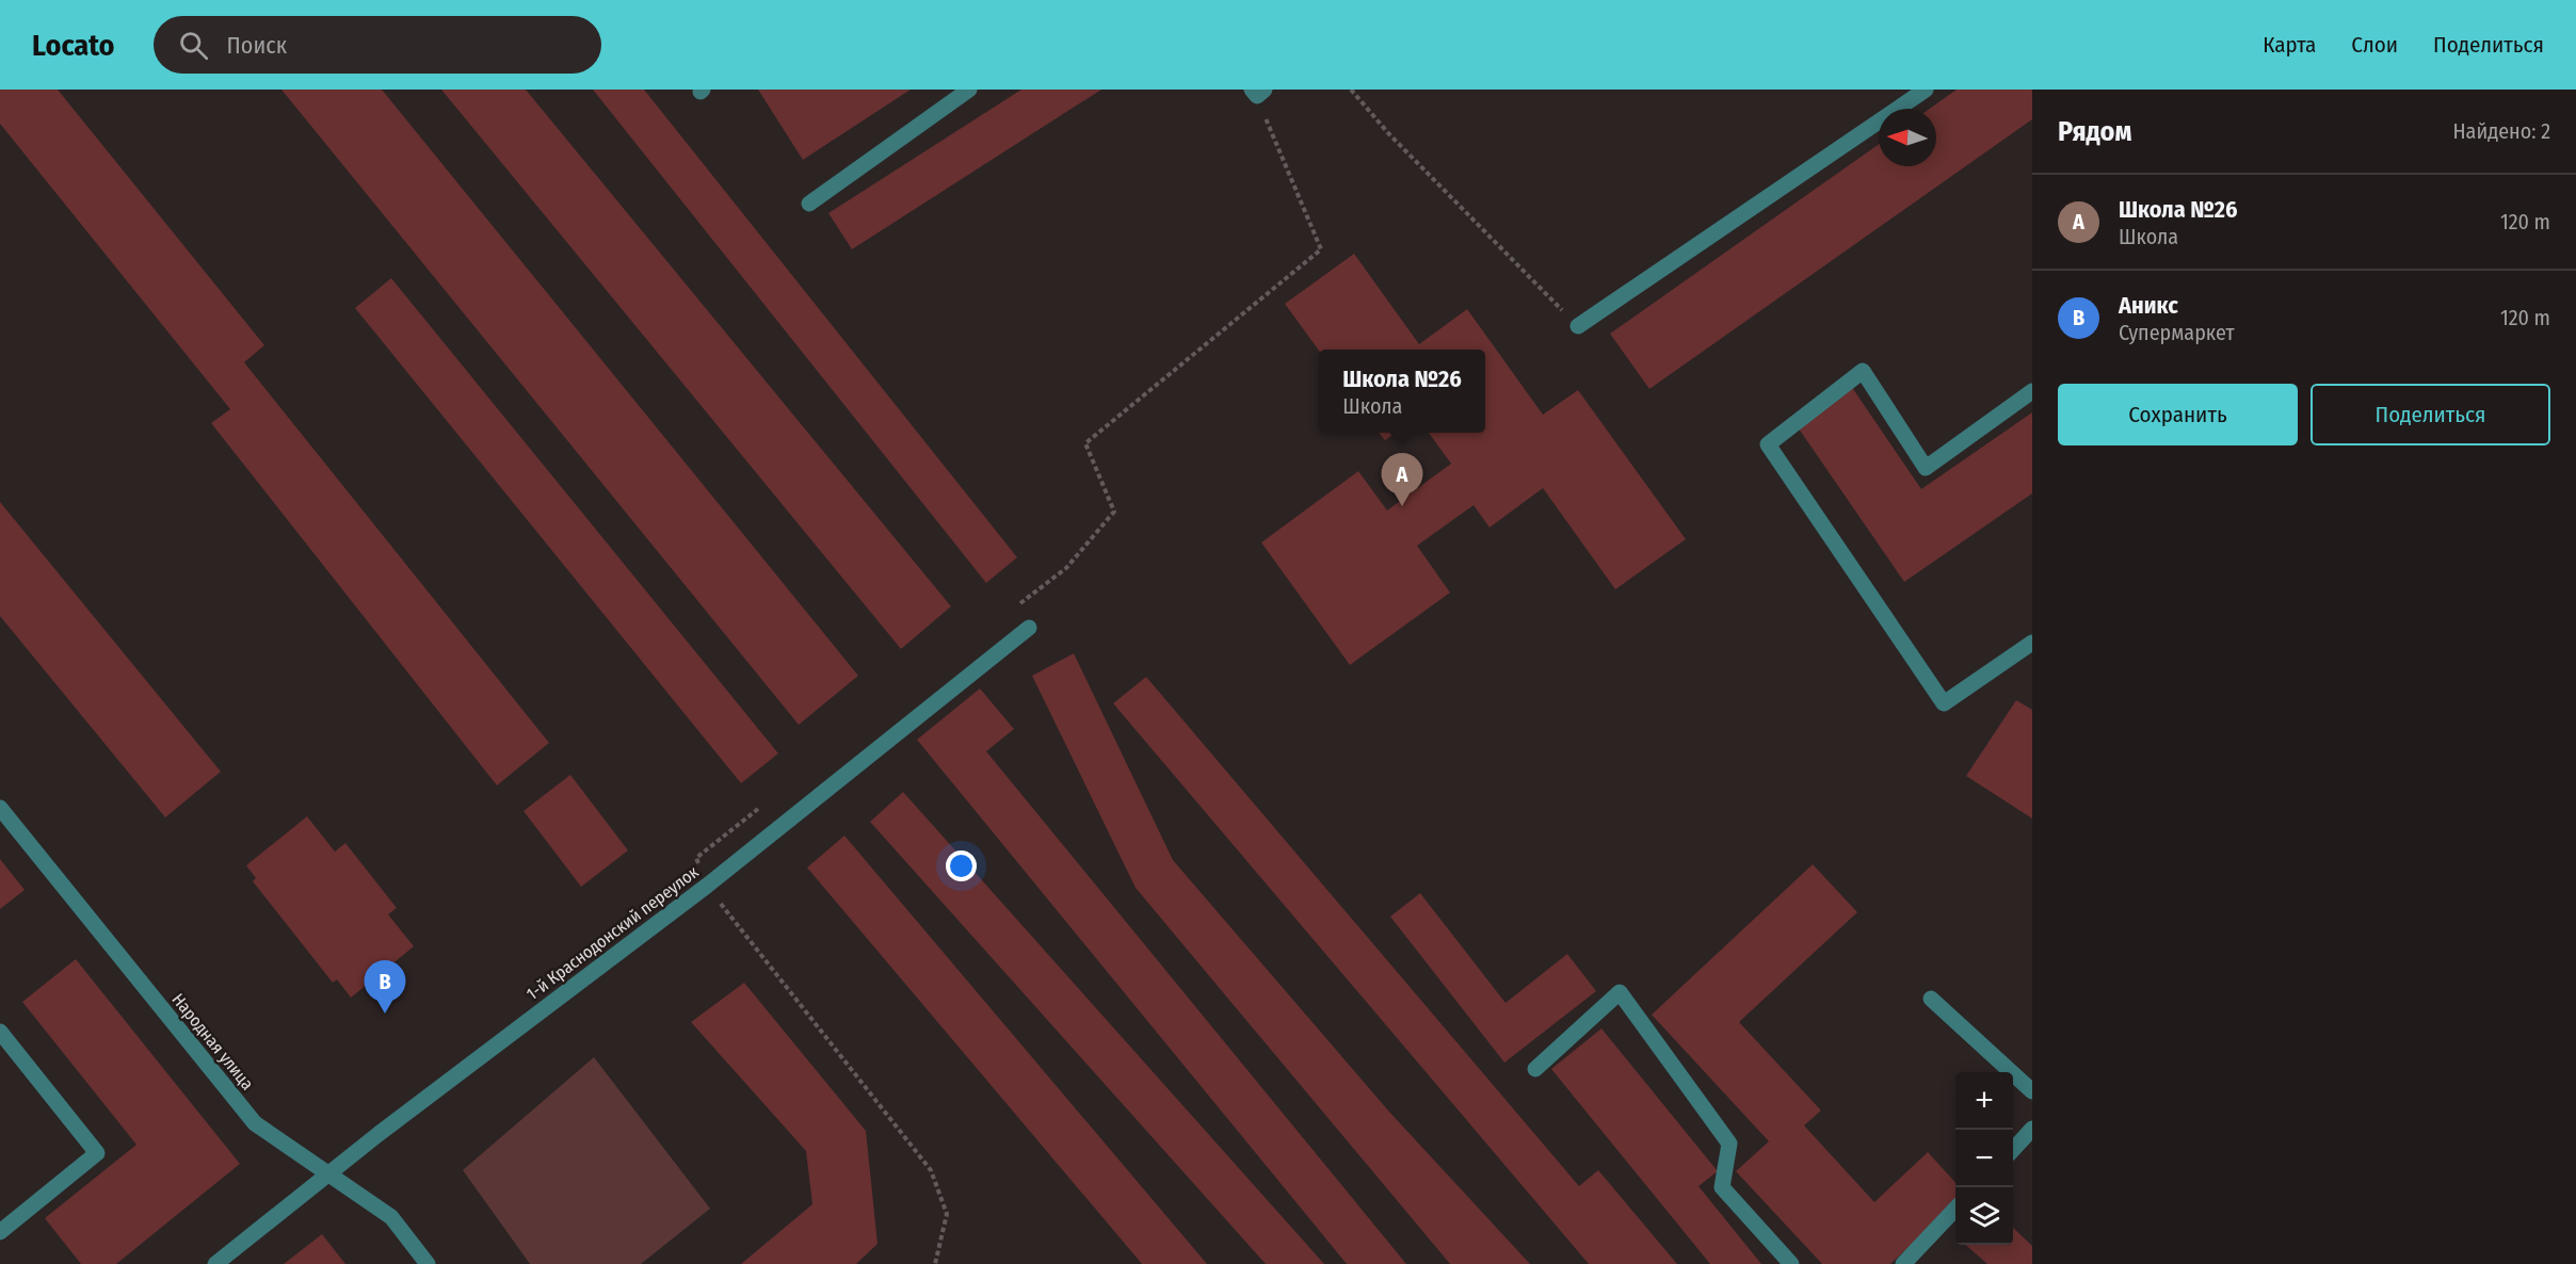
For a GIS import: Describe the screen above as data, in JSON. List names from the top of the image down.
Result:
{
  "streets": {
    "street": ["1-й Краснодонский переулок", "Народная улица"]
  },
  "crossings": [
    ["1-й Краснодонский переулок", "Народная улица"]
  ],
  "north": "left",
  "page": {
    "header": "Locato",
    "search": "Поиск",
    "nav": ["Карта", "Слои", "Поделиться"],
    "heading": ["Рядом", "Найдено: 2"],
    "list": [
      {
        "mark": "A",
        "name": "Школа №26",
        "note": "Школа",
        "value": "120 m"
      },
      {
        "mark": "B",
        "name": "Аникс",
        "note": "Супермаркет",
        "value": "120 m"
      }
    ],
    "popup": ["Школа №26", "Школа"],
    "buttons": ["Сохранить", "Поделиться"],
    "pins": ["A", "B"],
    "map_buttons": ["+", "−"]
  }
}
